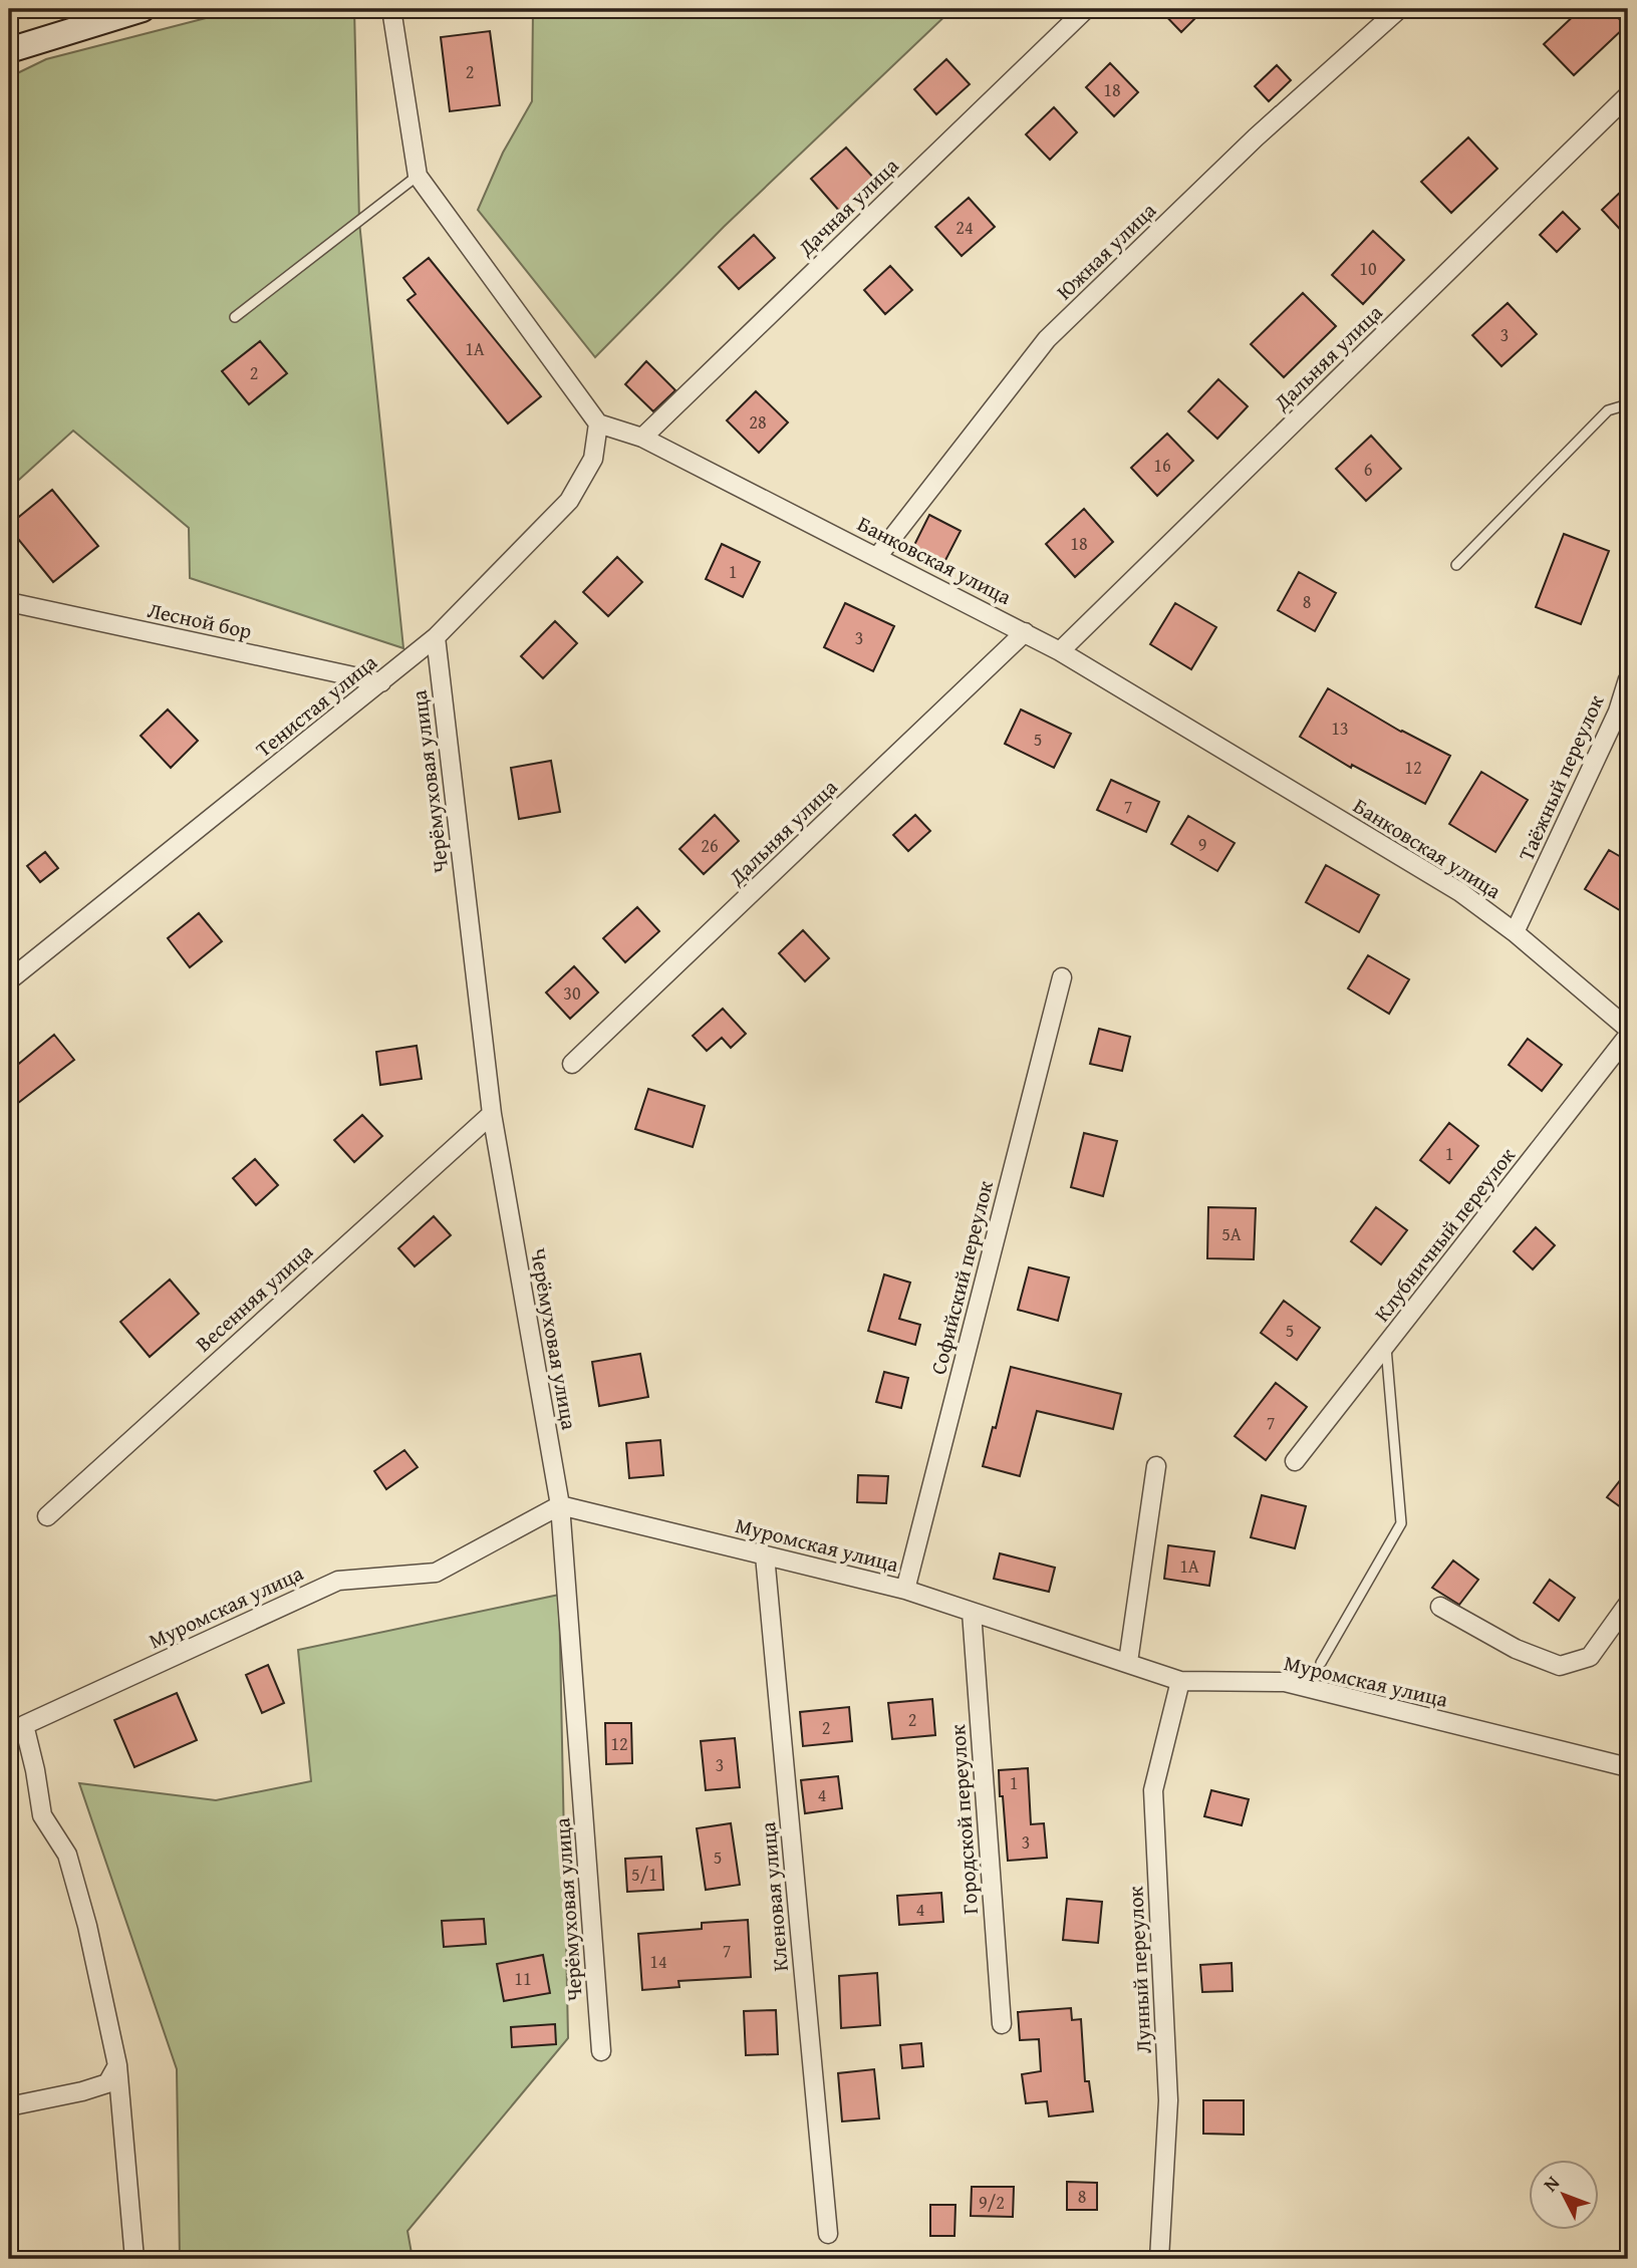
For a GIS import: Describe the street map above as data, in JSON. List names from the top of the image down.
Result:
{
  "streets": {
    "street": [
      "Дачная улица",
      "Южная улица",
      "Дальняя улица",
      "Банковская улица",
      "Лесной бор",
      "Тенистая улица",
      "Таёжный переулок",
      "Черёмуховая улица",
      "Клубничный переулок",
      "Софийский переулок",
      "Весенняя улица",
      "Муромская улица",
      "Городской переулок",
      "Кленовая улица",
      "Лунный переулок"
    ]
  },
  "crossings": [
    ["Дачная улица", "Банковская улица"],
    ["Южная улица", "Банковская улица"],
    ["Дальняя улица", "Банковская улица"],
    ["Банковская улица", "Тенистая улица"],
    ["Банковская улица", "Таёжный переулок"],
    ["Лесной бор", "Тенистая улица"],
    ["Тенистая улица", "Черёмуховая улица"],
    ["Черёмуховая улица", "Весенняя улица"],
    ["Черёмуховая улица", "Муромская улица"],
    ["Софийский переулок", "Муромская улица"],
    ["Муромская улица", "Городской переулок"],
    ["Муромская улица", "Кленовая улица"],
    ["Муромская улица", "Лунный переулок"]
  ],
  "house_numbers": [
    "2",
    "18",
    "24",
    "10",
    "3",
    "1А",
    "2",
    "28",
    "16",
    "6",
    "18",
    "1",
    "8",
    "3",
    "13",
    "5",
    "12",
    "7",
    "9",
    "26",
    "30",
    "1",
    "5А",
    "5",
    "7",
    "1А",
    "2",
    "2",
    "12",
    "3",
    "1",
    "4",
    "3",
    "5",
    "5/1",
    "4",
    "7",
    "14",
    "11",
    "8",
    "9/2"
  ],
  "north": "top left"
}
